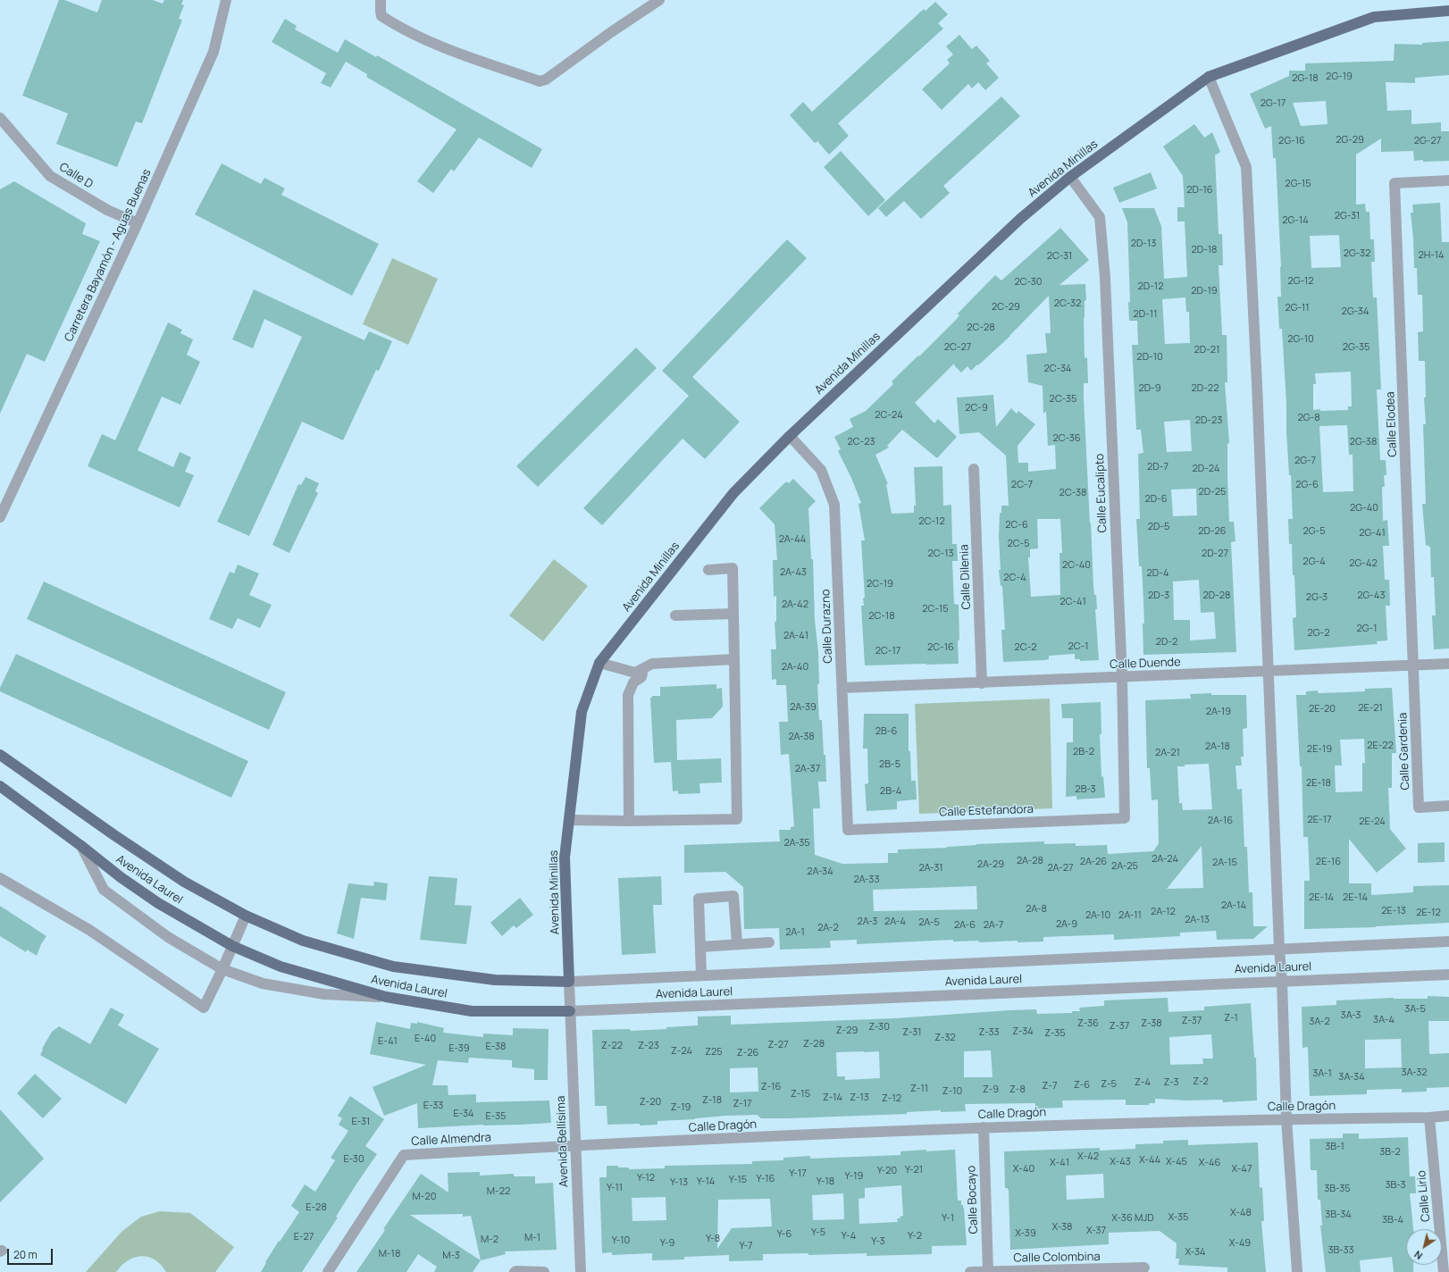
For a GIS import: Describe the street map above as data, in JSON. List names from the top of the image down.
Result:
{
  "streets": {
    "main road": ["Avenida Minillas", "Avenida Laurel"],
    "street": [
      "Calle D",
      "Carretera Bayamón - Aguas Buenas",
      "Calle Elodea",
      "Calle Eucalipto",
      "Calle Dilenia",
      "Calle Durazno",
      "Calle Duende",
      "Calle Gardenia",
      "Calle Estefandora",
      "Calle Dragón",
      "Calle Almendra",
      "Avenida Bellísima",
      "Calle Lirio",
      "Calle Bocayo",
      "Calle Colombina"
    ]
  },
  "crossings": [
    ["Avenida Minillas", "Calle Eucalipto"],
    ["Avenida Minillas", "Calle Durazno"],
    ["Avenida Minillas", "Avenida Laurel"],
    ["Avenida Minillas", "Avenida Bellísima"],
    ["Calle D", "Carretera Bayamón - Aguas Buenas"],
    ["Calle Elodea", "Calle Duende"],
    ["Calle Elodea", "Calle Gardenia"],
    ["Calle Eucalipto", "Calle Duende"],
    ["Calle Eucalipto", "Calle Estefandora"],
    ["Calle Dilenia", "Calle Duende"],
    ["Calle Durazno", "Calle Duende"],
    ["Calle Durazno", "Calle Estefandora"],
    ["Calle Duende", "Calle Gardenia"],
    ["Avenida Laurel", "Avenida Bellísima"],
    ["Calle Dragón", "Calle Almendra"],
    ["Calle Dragón", "Avenida Bellísima"],
    ["Calle Dragón", "Calle Lirio"],
    ["Calle Dragón", "Calle Bocayo"],
    ["Calle Almendra", "Avenida Bellísima"],
    ["Calle Bocayo", "Calle Colombina"]
  ],
  "house_numbers": [
    "2G-19",
    "2G-18",
    "2G-17",
    "2G-29",
    "2G-16",
    "2G-27",
    "2G-15",
    "2D-16",
    "2G-31",
    "2G-14",
    "2D-13",
    "2D-18",
    "2G-32",
    "2H-14",
    "2C-31",
    "2G-12",
    "2C-30",
    "2D-12",
    "2D-19",
    "2C-32",
    "2C-29",
    "2G-11",
    "2G-34",
    "2D-11",
    "2C-28",
    "2G-10",
    "2C-27",
    "2G-35",
    "2D-21",
    "2D-10",
    "2C-34",
    "2D-9",
    "2D-22",
    "2C-35",
    "2C-9",
    "2C-24",
    "2G-8",
    "2D-23",
    "2C-36",
    "2C-23",
    "2G-38",
    "2G-7",
    "2D-7",
    "2D-24",
    "2C-7",
    "2G-6",
    "2D-25",
    "2C-38",
    "2D-6",
    "2G-40",
    "2C-12",
    "2C-6",
    "2D-5",
    "2D-26",
    "2G-5",
    "2G-41",
    "2A-44",
    "2C-5",
    "2C-13",
    "2D-27",
    "2G-4",
    "2G-42",
    "2C-40",
    "2A-43",
    "2D-4",
    "2C-4",
    "2C-19",
    "2D-3",
    "2D-28",
    "2G-43",
    "2G-3",
    "2C-41",
    "2A-42",
    "2C-15",
    "2C-18",
    "2G-1",
    "2G-2",
    "2A-41",
    "2D-2",
    "2C-1",
    "2C-16",
    "2C-2",
    "2C-17",
    "2A-40",
    "2A-39",
    "2E-21",
    "2E-20",
    "2A-19",
    "2B-6",
    "2A-38",
    "2E-22",
    "2A-18",
    "2E-19",
    "2B-2",
    "2A-21",
    "2B-5",
    "2A-37",
    "2E-18",
    "2B-3",
    "2B-4",
    "2E-17",
    "2A-16",
    "2E-24",
    "2A-35",
    "2A-24",
    "2A-28",
    "2A-26",
    "2E-16",
    "2A-15",
    "2A-29",
    "2A-25",
    "2A-31",
    "2A-27",
    "2A-34",
    "2A-33",
    "2E-14",
    "2E-14",
    "2A-14",
    "2A-8",
    "2E-13",
    "2A-12",
    "2E-12",
    "2A-10",
    "2A-11",
    "2A-13",
    "2A-3",
    "2A-4",
    "2A-5",
    "2A-9",
    "2A-6",
    "2A-7",
    "2A-2",
    "2A-1",
    "3A-5",
    "3A-3",
    "Z-1",
    "3A-4",
    "Z-37",
    "3A-2",
    "Z-36",
    "Z-38",
    "Z-37",
    "Z-30",
    "Z-29",
    "Z-34",
    "Z-31",
    "Z-33",
    "Z-35",
    "Z-32",
    "E-40",
    "E-41",
    "Z-28",
    "Z-27",
    "Z-22",
    "Z-23",
    "E-38",
    "E-39",
    "Z-24",
    "Z25",
    "Z-26",
    "3A-32",
    "3A-1",
    "3A-34",
    "Z-2",
    "Z-4",
    "Z-3",
    "Z-5",
    "Z-6",
    "Z-7",
    "Z-16",
    "Z-11",
    "Z-9",
    "Z-8",
    "Z-10",
    "Z-15",
    "Z-14",
    "Z-13",
    "Z-12",
    "Z-18",
    "Z-20",
    "Z-17",
    "E-33",
    "Z-19",
    "E-34",
    "E-35",
    "E-31",
    "3B-1",
    "3B-2",
    "X-42",
    "E-30",
    "X-44",
    "X-43",
    "X-45",
    "X-41",
    "X-46",
    "X-40",
    "X-47",
    "Y-21",
    "Y-20",
    "Y-17",
    "Y-19",
    "Y-12",
    "Y-16",
    "Y-15",
    "Y-14",
    "Y-18",
    "Y-13",
    "3B-3",
    "Y-11",
    "3B-35",
    "M-22",
    "M-20",
    "E-28",
    "X-48",
    "3B-34",
    "X-35",
    "Y-1",
    "X-36 MJD",
    "3B-4",
    "X-38",
    "X-37",
    "Y-5",
    "X-39",
    "Y-6",
    "Y-4",
    "Y-2",
    "E-27",
    "M-1",
    "Y-8",
    "M-2",
    "Y-10",
    "Y-3",
    "Y-9",
    "X-49",
    "Y-7",
    "3B-33",
    "X-34",
    "M-18",
    "M-3"
  ],
  "scale_bar": "20 m",
  "north": "bottom left"
}
